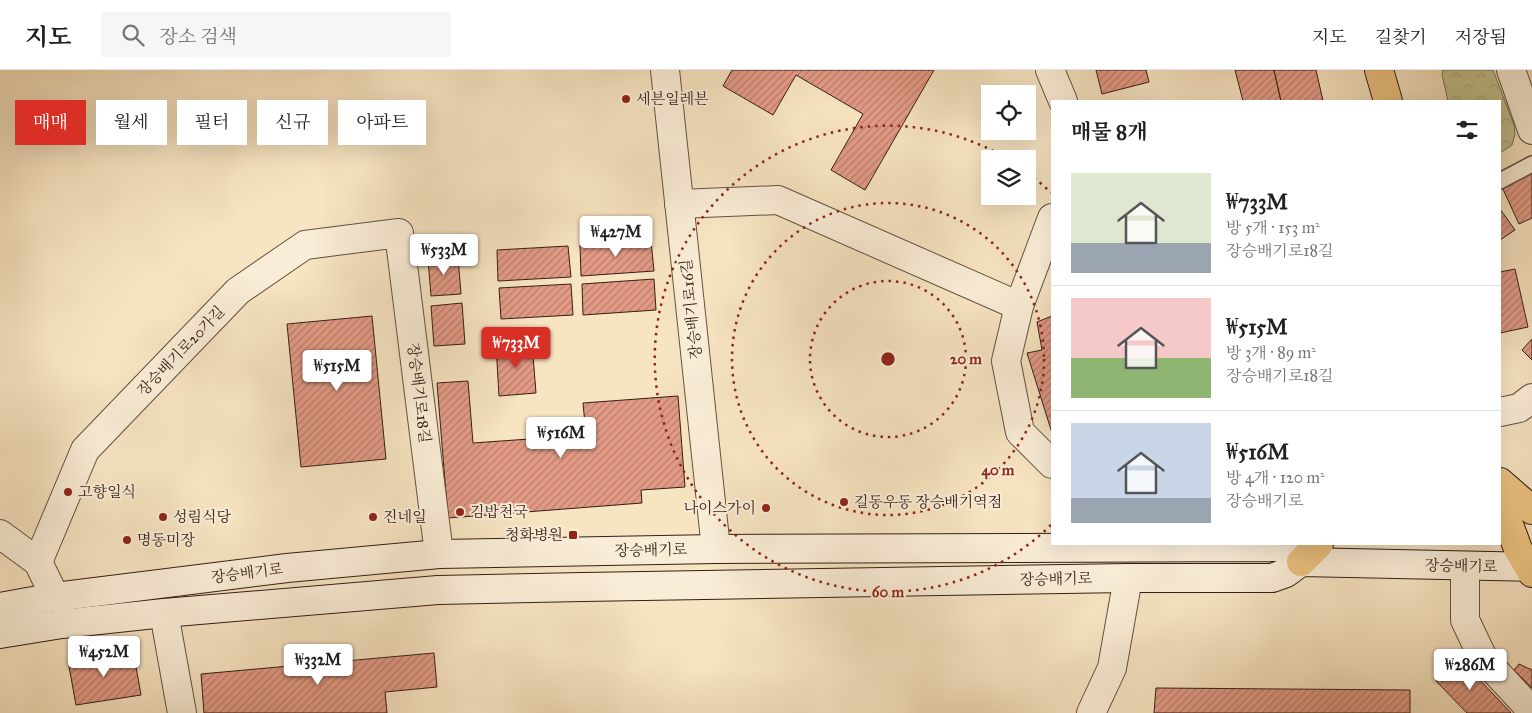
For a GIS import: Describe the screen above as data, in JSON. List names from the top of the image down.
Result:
{
  "streets": {
    "street": [
      "장승배기로16길",
      "장승배기로20가길",
      "장승배기로18길",
      "장승배기로"
    ]
  },
  "crossings": [
    ["장승배기로16길", "장승배기로"],
    ["장승배기로20가길", "장승배기로18길"],
    ["장승배기로18길", "장승배기로"]
  ],
  "places": {
    "other": [
      "세븐일레븐",
      "고향일식",
      "길동우동 장승배기역점",
      "나이스가이",
      "김밥천국",
      "성림식당",
      "진네일",
      "명동미장"
    ],
    "transit": ["청화병원"]
  },
  "page": {
    "header": "지도",
    "search": "장소 검색",
    "nav": ["지도", "길찾기", "저장됨"],
    "chip": [
      "매매",
      "월세",
      "필터",
      "신규",
      "아파트"
    ],
    "heading": "매물 8개",
    "list": [
      {
        "name": "₩733M",
        "note": "방 5개 · 153 m² · 장승배기로18길"
      },
      {
        "name": "₩515M",
        "note": "방 3개 · 89 m² · 장승배기로18길"
      },
      {
        "name": "₩516M",
        "note": "방 4개 · 120 m² · 장승배기로"
      }
    ],
    "price": [
      "₩427M",
      "₩533M",
      "₩733M",
      "₩515M",
      "₩516M",
      "₩452M",
      "₩332M",
      "₩286M"
    ]
  },
  "rings": ["20 m", "40 m", "60 m"]
}
